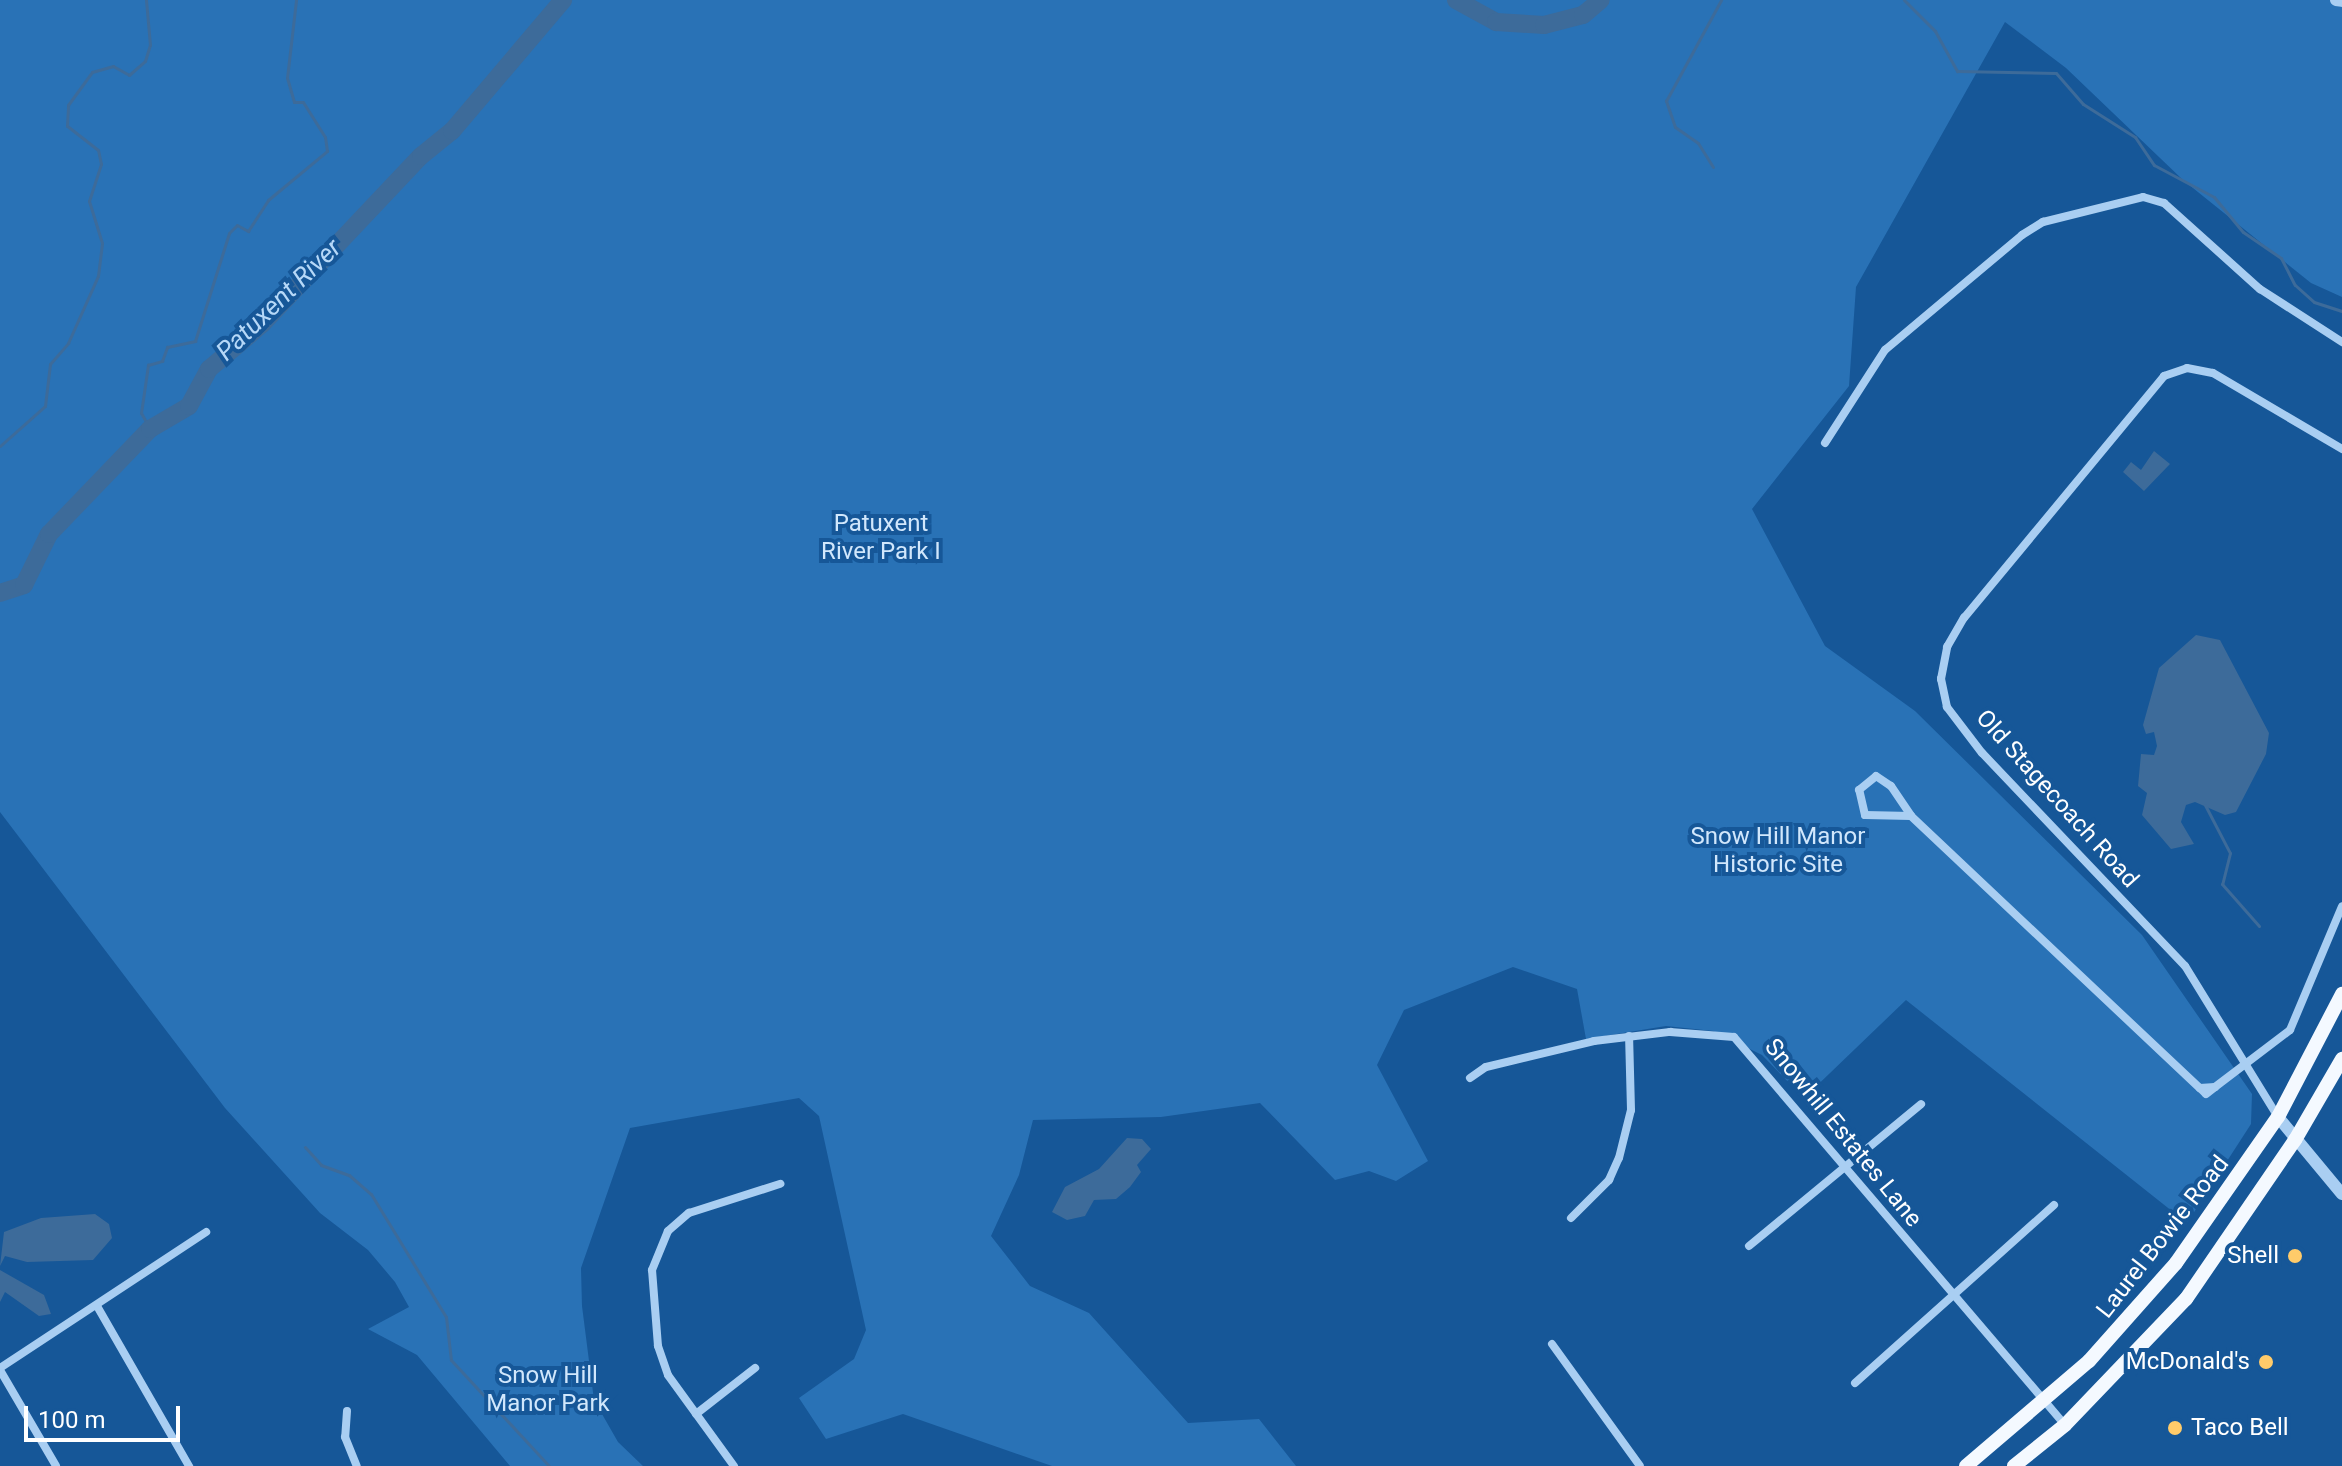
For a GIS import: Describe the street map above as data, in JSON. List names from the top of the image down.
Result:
{
  "streets": {
    "main road": ["Laurel Bowie Road"],
    "street": ["Old Stagecoach Road", "Snowhill Estates Lane"]
  },
  "crossings": [
    ["Old Stagecoach Road", "Laurel Bowie Road"],
    ["Snowhill Estates Lane", "Laurel Bowie Road"]
  ],
  "water": ["Patuxent River"],
  "parks": ["Patuxent River Park I", "Snow Hill Manor Historic Site", "Snow Hill Manor Park"],
  "places": ["Shell", "McDonald's", "Taco Bell"],
  "scale_bar": "100 m"
}
